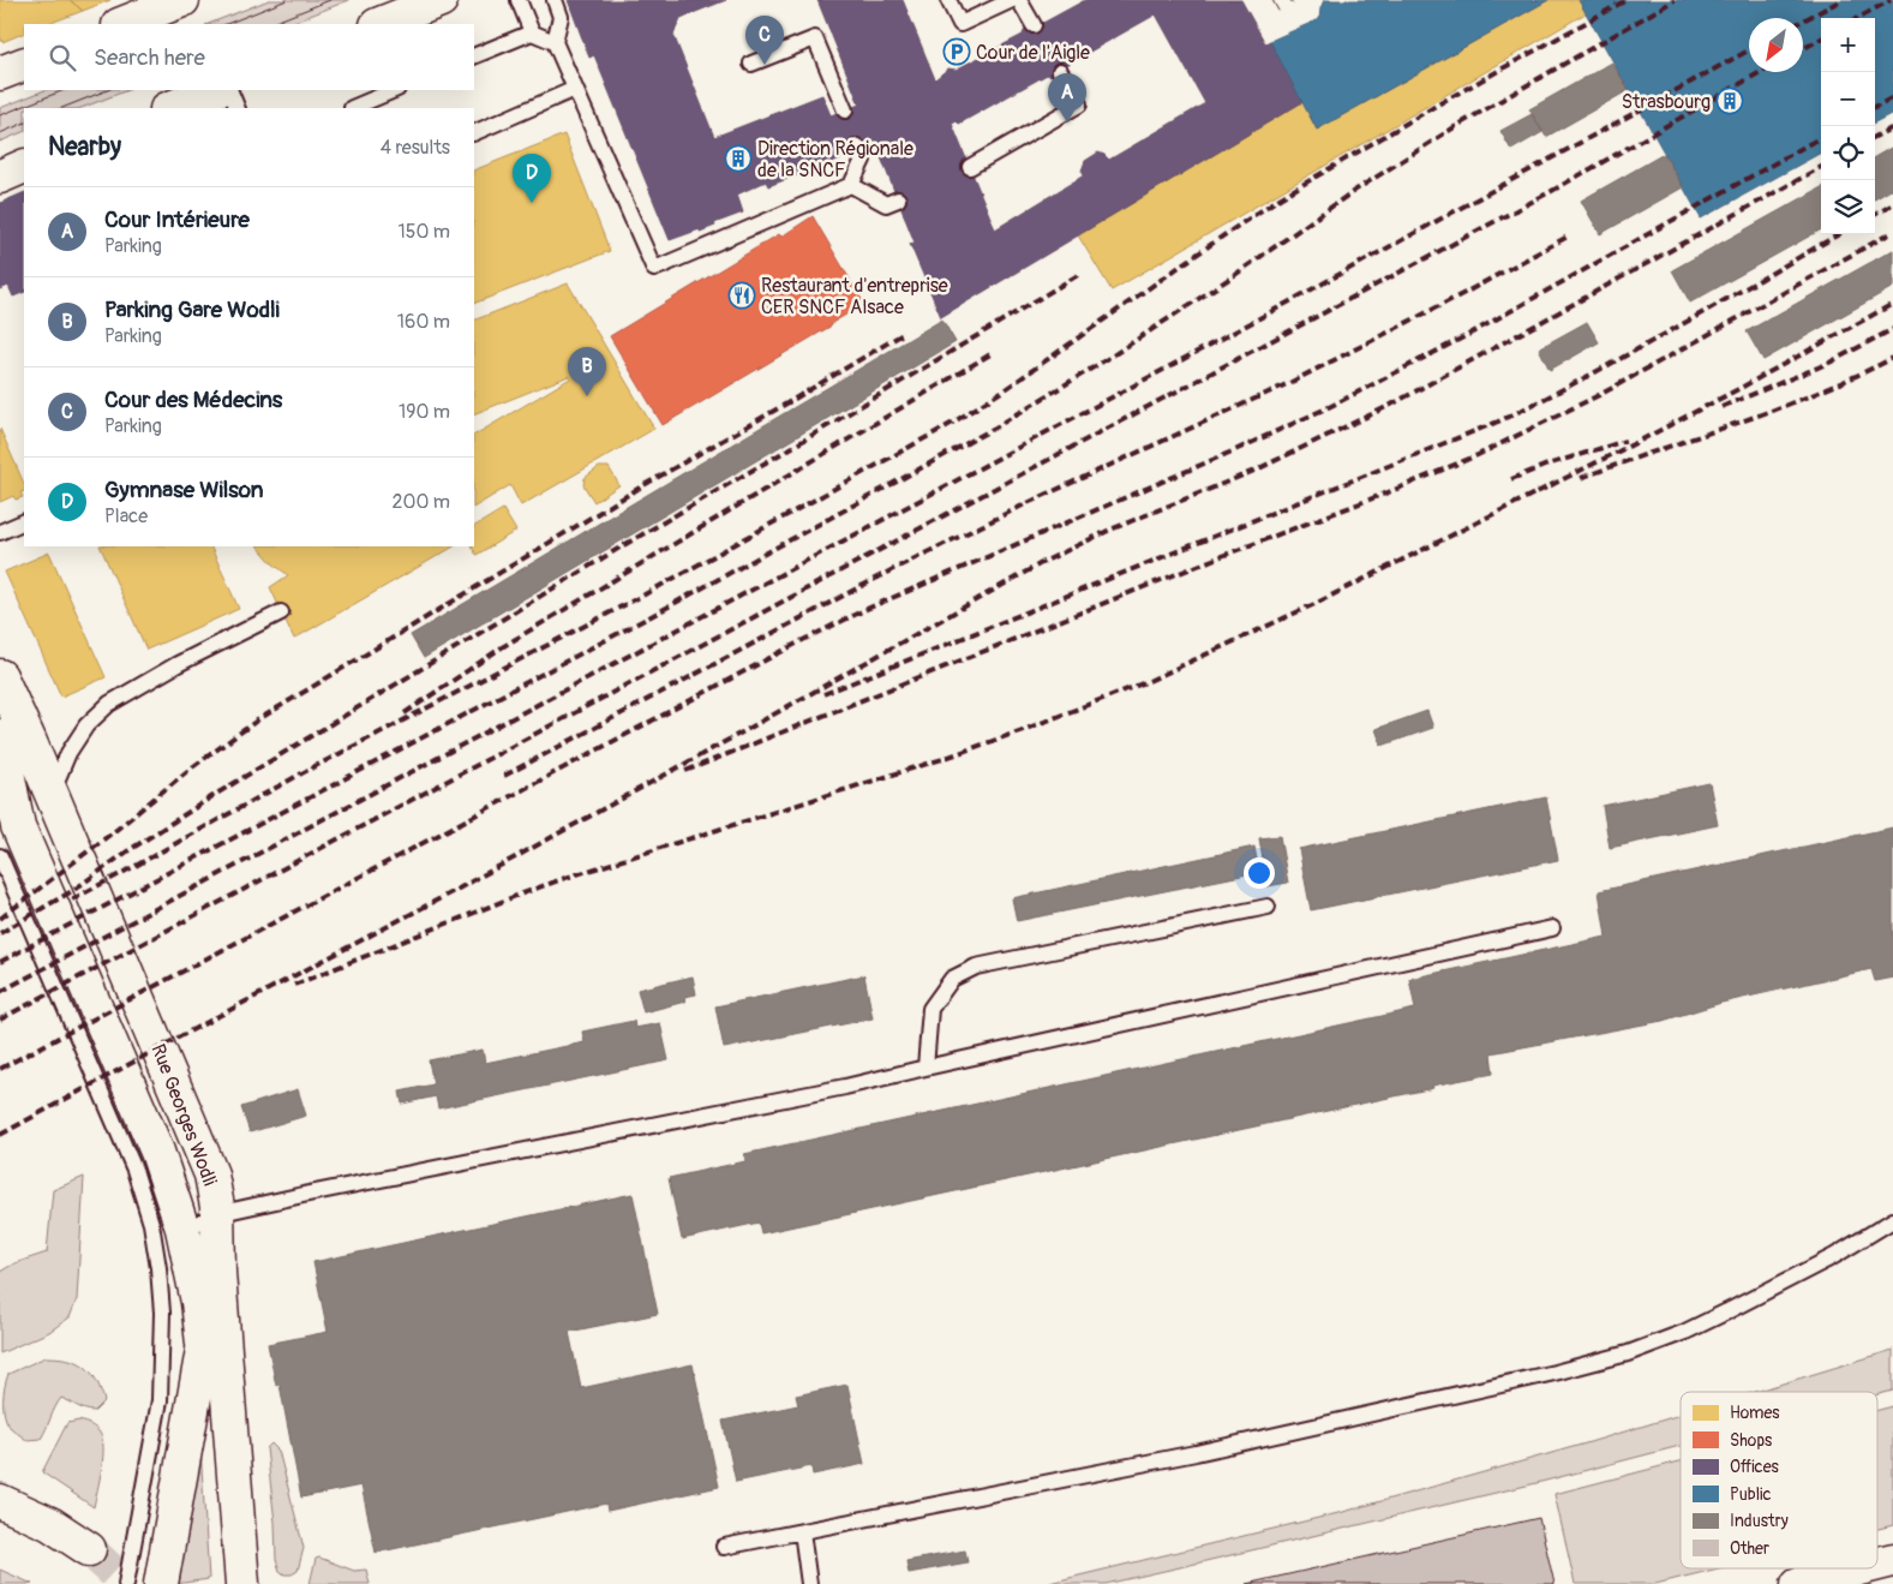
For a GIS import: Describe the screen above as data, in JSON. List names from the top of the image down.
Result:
{
  "streets": {
    "main road": ["Rue Georges Wodli"]
  },
  "places": {
    "parking": ["Cour de l'Aigle"],
    "building": ["Strasbourg", "Direction Régionale de la SNCF"],
    "restaurant": ["Restaurant d'entreprise CER SNCF Alsace"]
  },
  "legend": [
    "Homes",
    "Shops",
    "Offices",
    "Public",
    "Industry",
    "Other"
  ],
  "north": "bottom left",
  "page": {
    "pins": [
      "C",
      "A",
      "D",
      "B"
    ],
    "map_buttons": ["+", "−"],
    "search": "Search here",
    "heading": ["Nearby", "4 results"],
    "list": [
      {
        "mark": "A",
        "name": "Cour Intérieure",
        "note": "Parking",
        "value": "150 m"
      },
      {
        "mark": "B",
        "name": "Parking Gare Wodli",
        "note": "Parking",
        "value": "160 m"
      },
      {
        "mark": "C",
        "name": "Cour des Médecins",
        "note": "Parking",
        "value": "190 m"
      },
      {
        "mark": "D",
        "name": "Gymnase Wilson",
        "note": "Place",
        "value": "200 m"
      }
    ]
  }
}
